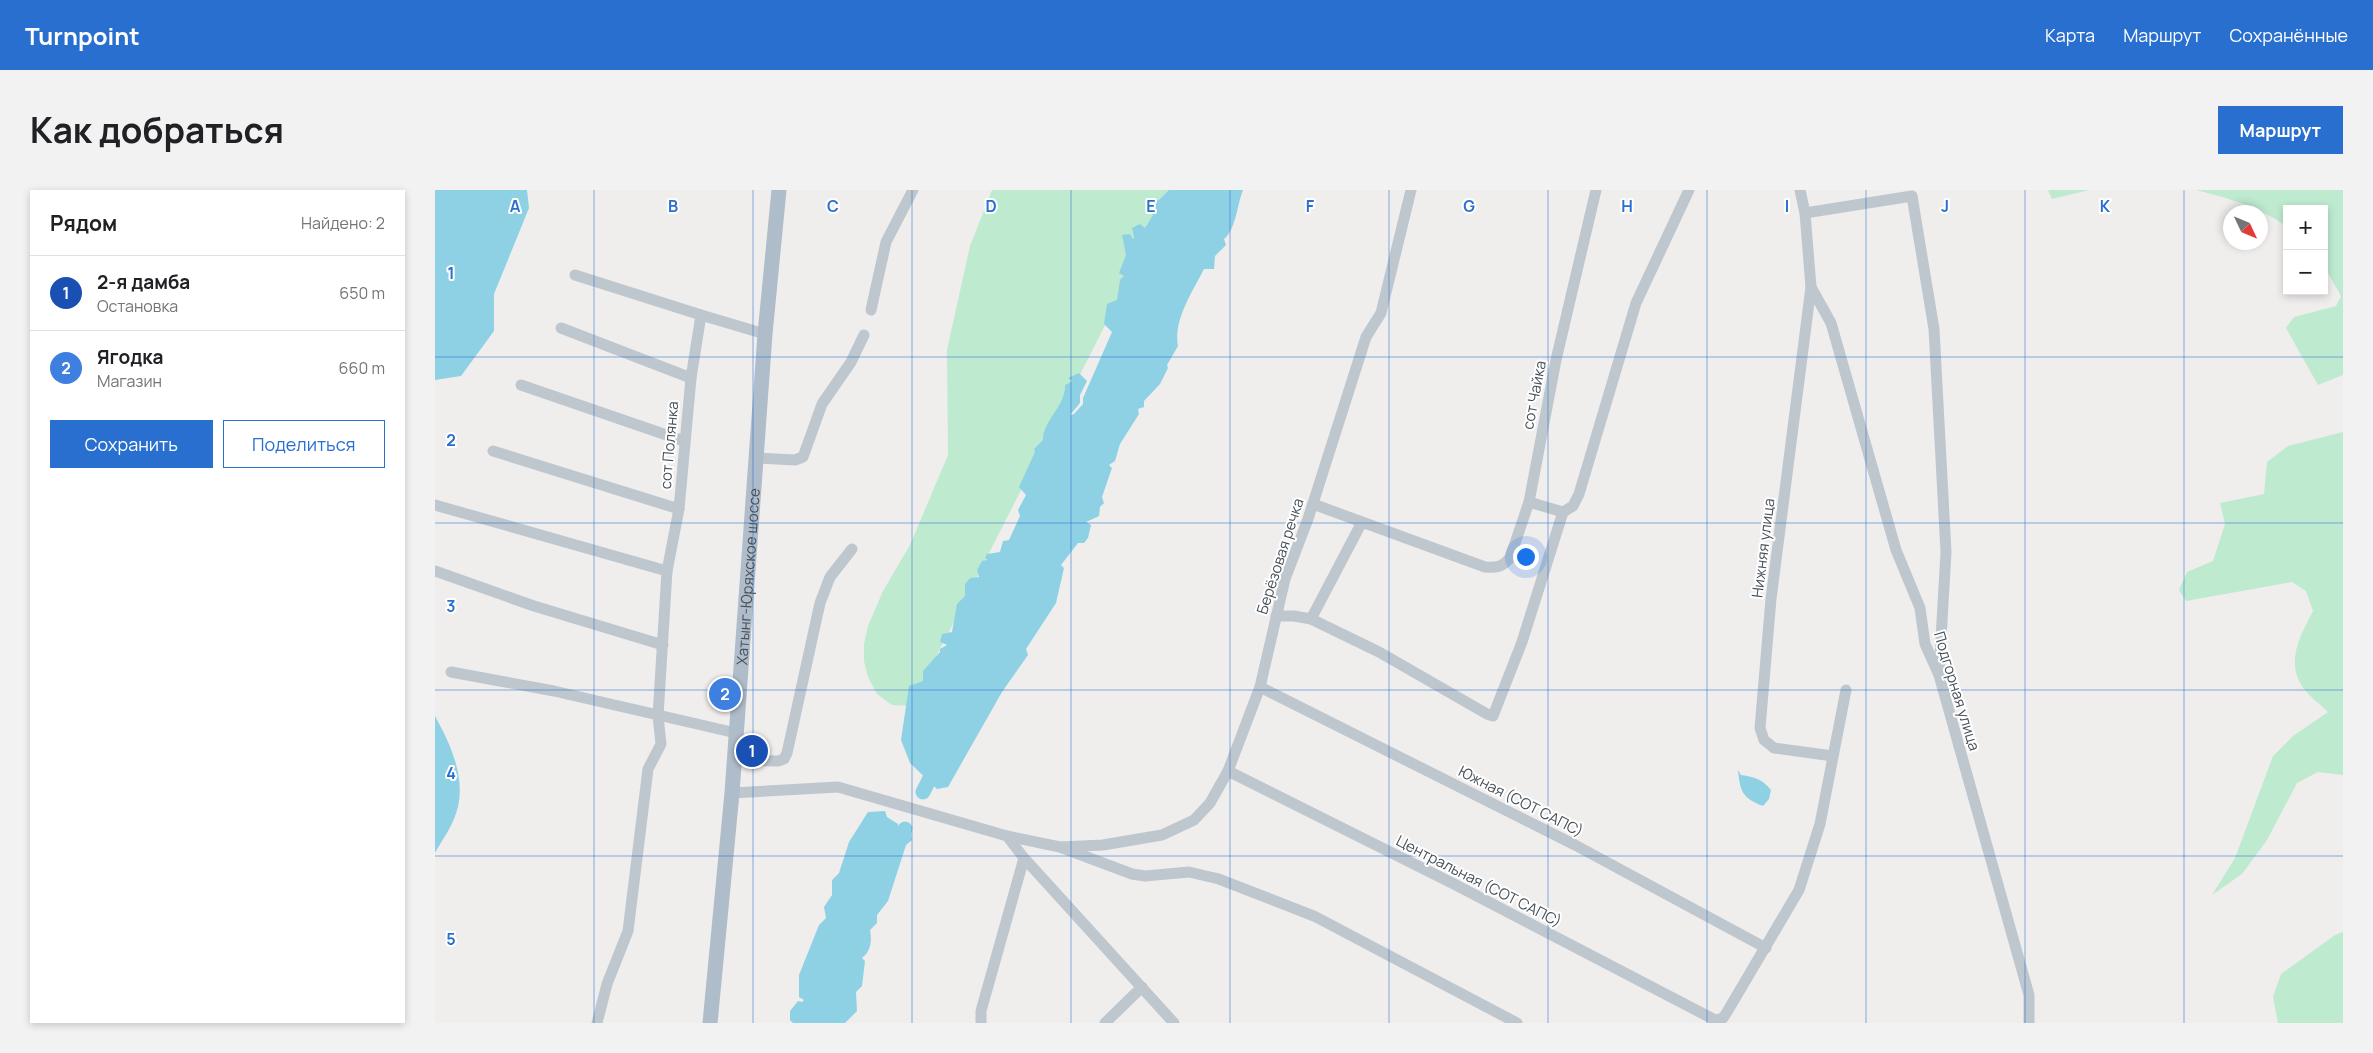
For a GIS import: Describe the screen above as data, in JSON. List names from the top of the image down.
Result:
{
  "streets": {
    "main road": ["Хатынг-Юряхское шоссе"],
    "street": [
      "сот Чайка",
      "сот Полянка",
      "Нижняя улица",
      "Берёзовая речка",
      "Подгорная улица",
      "Южная (СОТ САПС)",
      "Центральная (СОТ САПС)"
    ]
  },
  "crossings": [
    ["Нижняя улица", "Подгорная улица"],
    ["Берёзовая речка", "Южная (СОТ САПС)"],
    ["Берёзовая речка", "Центральная (СОТ САПС)"],
    ["Южная (СОТ САПС)", "Центральная (СОТ САПС)"]
  ],
  "north": "bottom right",
  "page": {
    "header": "Turnpoint",
    "nav": ["Карта", "Маршрут", "Сохранённые"],
    "title": "Как добраться",
    "buttons": [
      "Маршрут",
      ["Сохранить", "Поделиться"]
    ],
    "heading": ["Рядом", "Найдено: 2"],
    "map_buttons": ["+", "−"],
    "list": [
      {
        "mark": "1",
        "name": "2-я дамба",
        "note": "Остановка",
        "value": "650 m"
      },
      {
        "mark": "2",
        "name": "Ягодка",
        "note": "Магазин",
        "value": "660 m"
      }
    ],
    "pins": ["2", "1"]
  },
  "grid": {
    "columns": [
      "A",
      "B",
      "C",
      "D",
      "E",
      "F",
      "G",
      "H",
      "I",
      "J",
      "K"
    ],
    "rows": [
      "1",
      "2",
      "3",
      "4",
      "5"
    ]
  }
}
